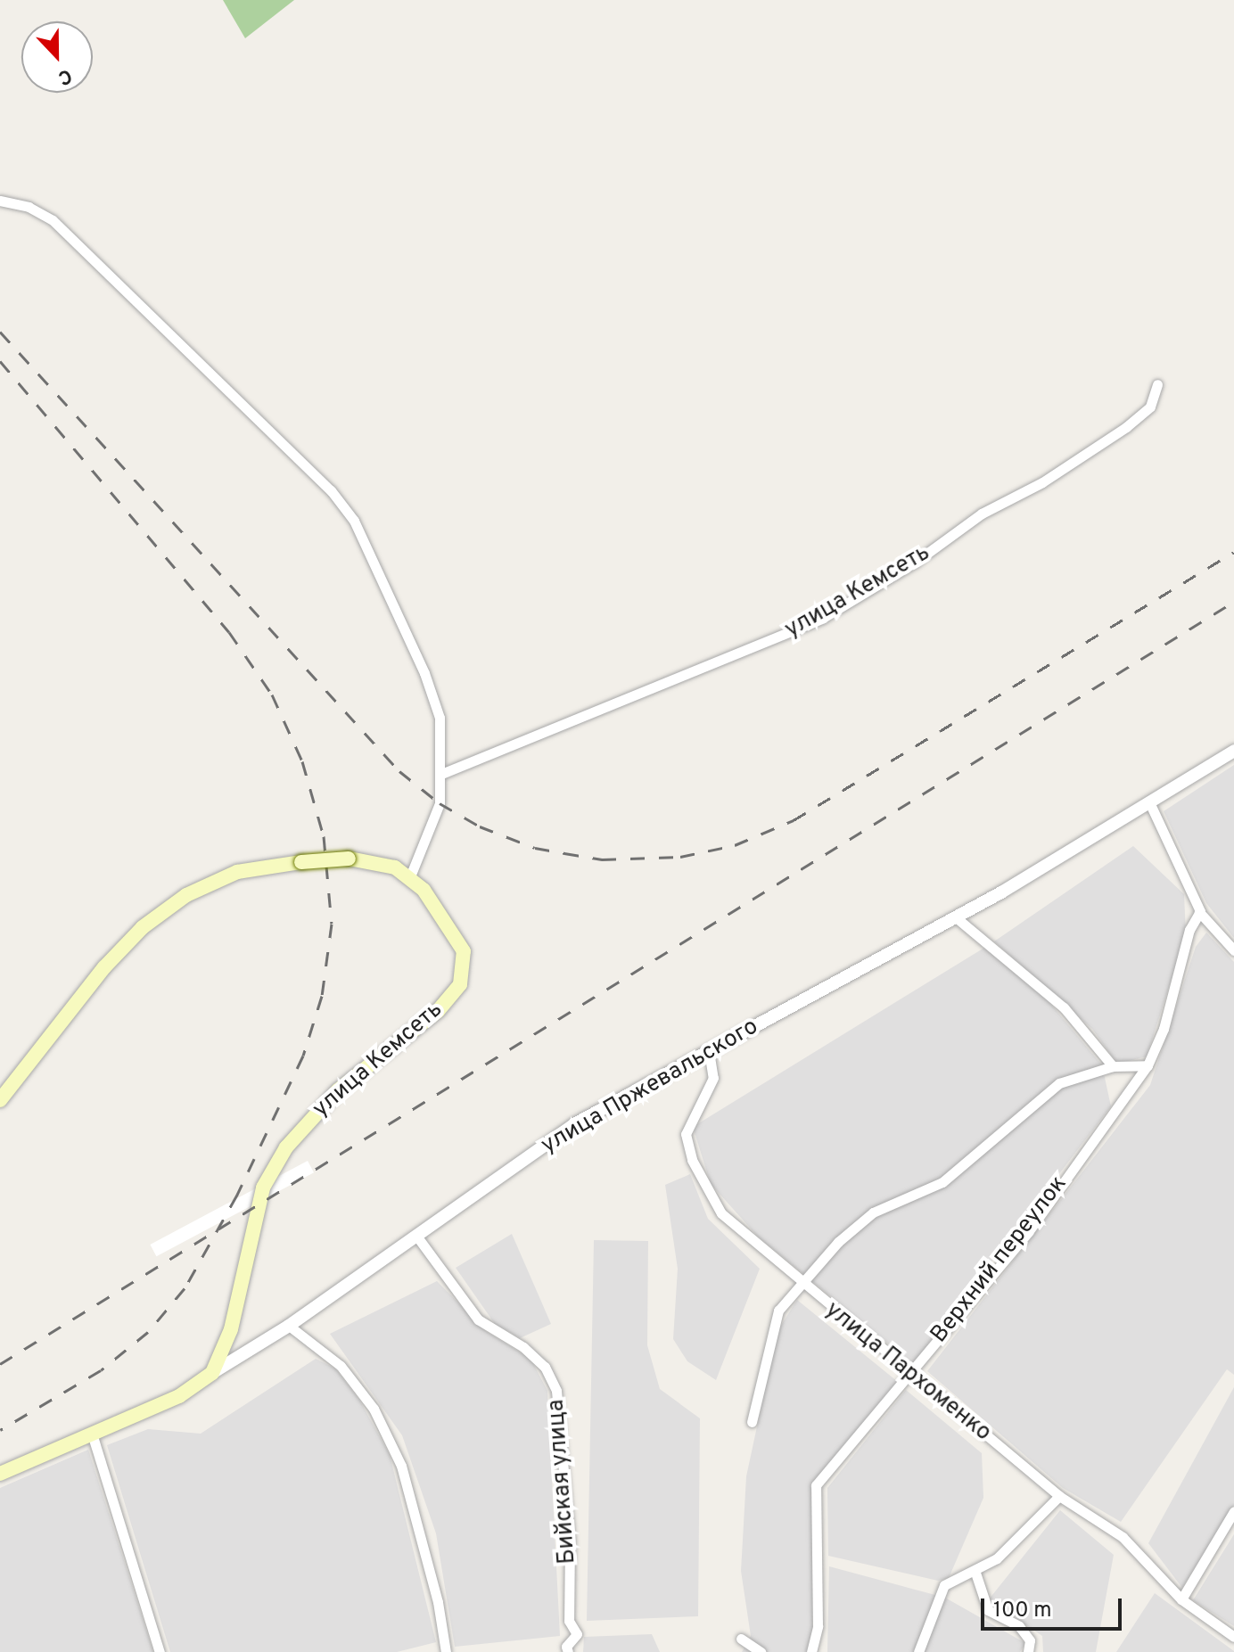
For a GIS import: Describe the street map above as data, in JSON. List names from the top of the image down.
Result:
{
  "streets": {
    "main road": ["улица Кемсеть", "улица Пржевальского"],
    "street": ["Верхний переулок", "улица Пархоменко", "Бийская улица"]
  },
  "crossings": [
    ["улица Кемсеть", "улица Пржевальского"],
    ["улица Пржевальского", "улица Пархоменко"],
    ["улица Пржевальского", "Бийская улица"],
    ["Верхний переулок", "улица Пархоменко"]
  ],
  "scale_bar": "100 m",
  "north": "bottom"
}
